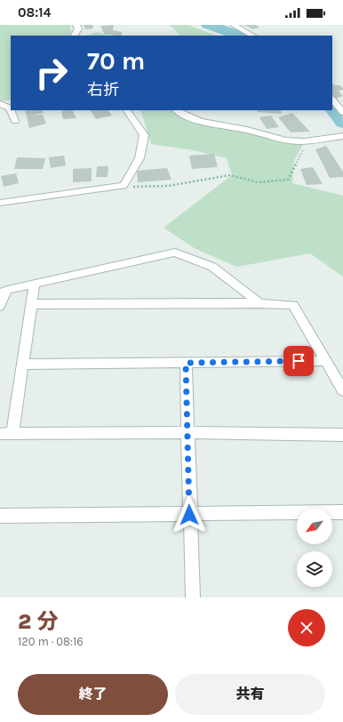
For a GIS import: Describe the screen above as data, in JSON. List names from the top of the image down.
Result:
{
  "north": "bottom left",
  "page": {
    "status": "08:14",
    "turn": ["70 m", "右折"],
    "heading": ["2 分", "120 m · 08:16"],
    "buttons": ["終了", "共有"]
  }
}
